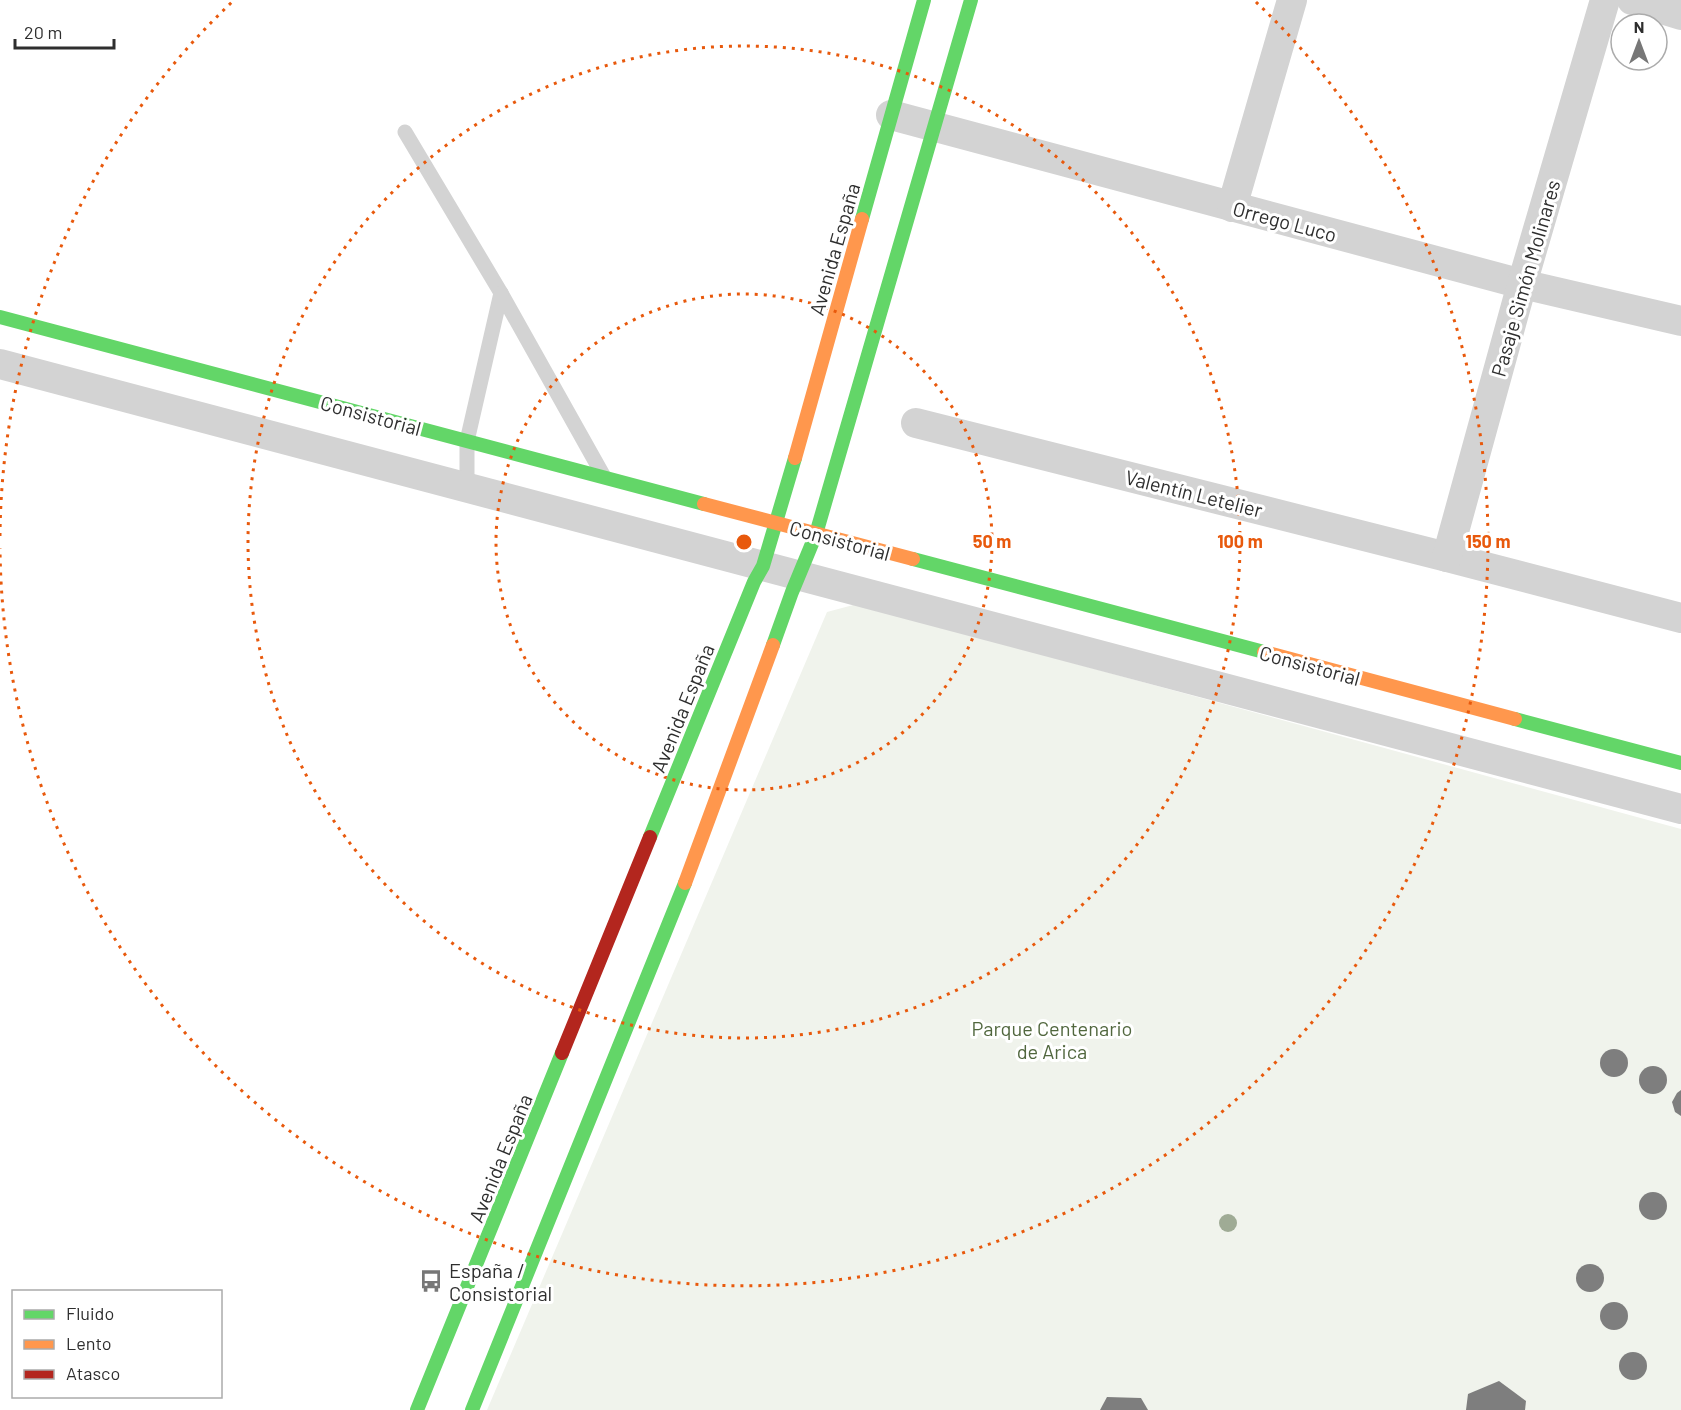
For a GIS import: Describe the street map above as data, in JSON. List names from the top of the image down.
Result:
{
  "streets": {
    "street": [
      "Orrego Luco",
      "Avenida España",
      "Pasaje Simón Molinares",
      "Consistorial",
      "Valentín Letelier"
    ]
  },
  "crossings": [
    ["Orrego Luco", "Avenida España"],
    ["Orrego Luco", "Pasaje Simón Molinares"],
    ["Avenida España", "Consistorial"],
    ["Pasaje Simón Molinares", "Valentín Letelier"]
  ],
  "parks": ["Parque Centenario de Arica"],
  "places": {
    "bus stop": ["España / Consistorial"]
  },
  "legend": ["Fluido", "Lento", "Atasco"],
  "scale_bar": "20 m",
  "north": "top",
  "rings": ["50 m", "100 m", "150 m"]
}
